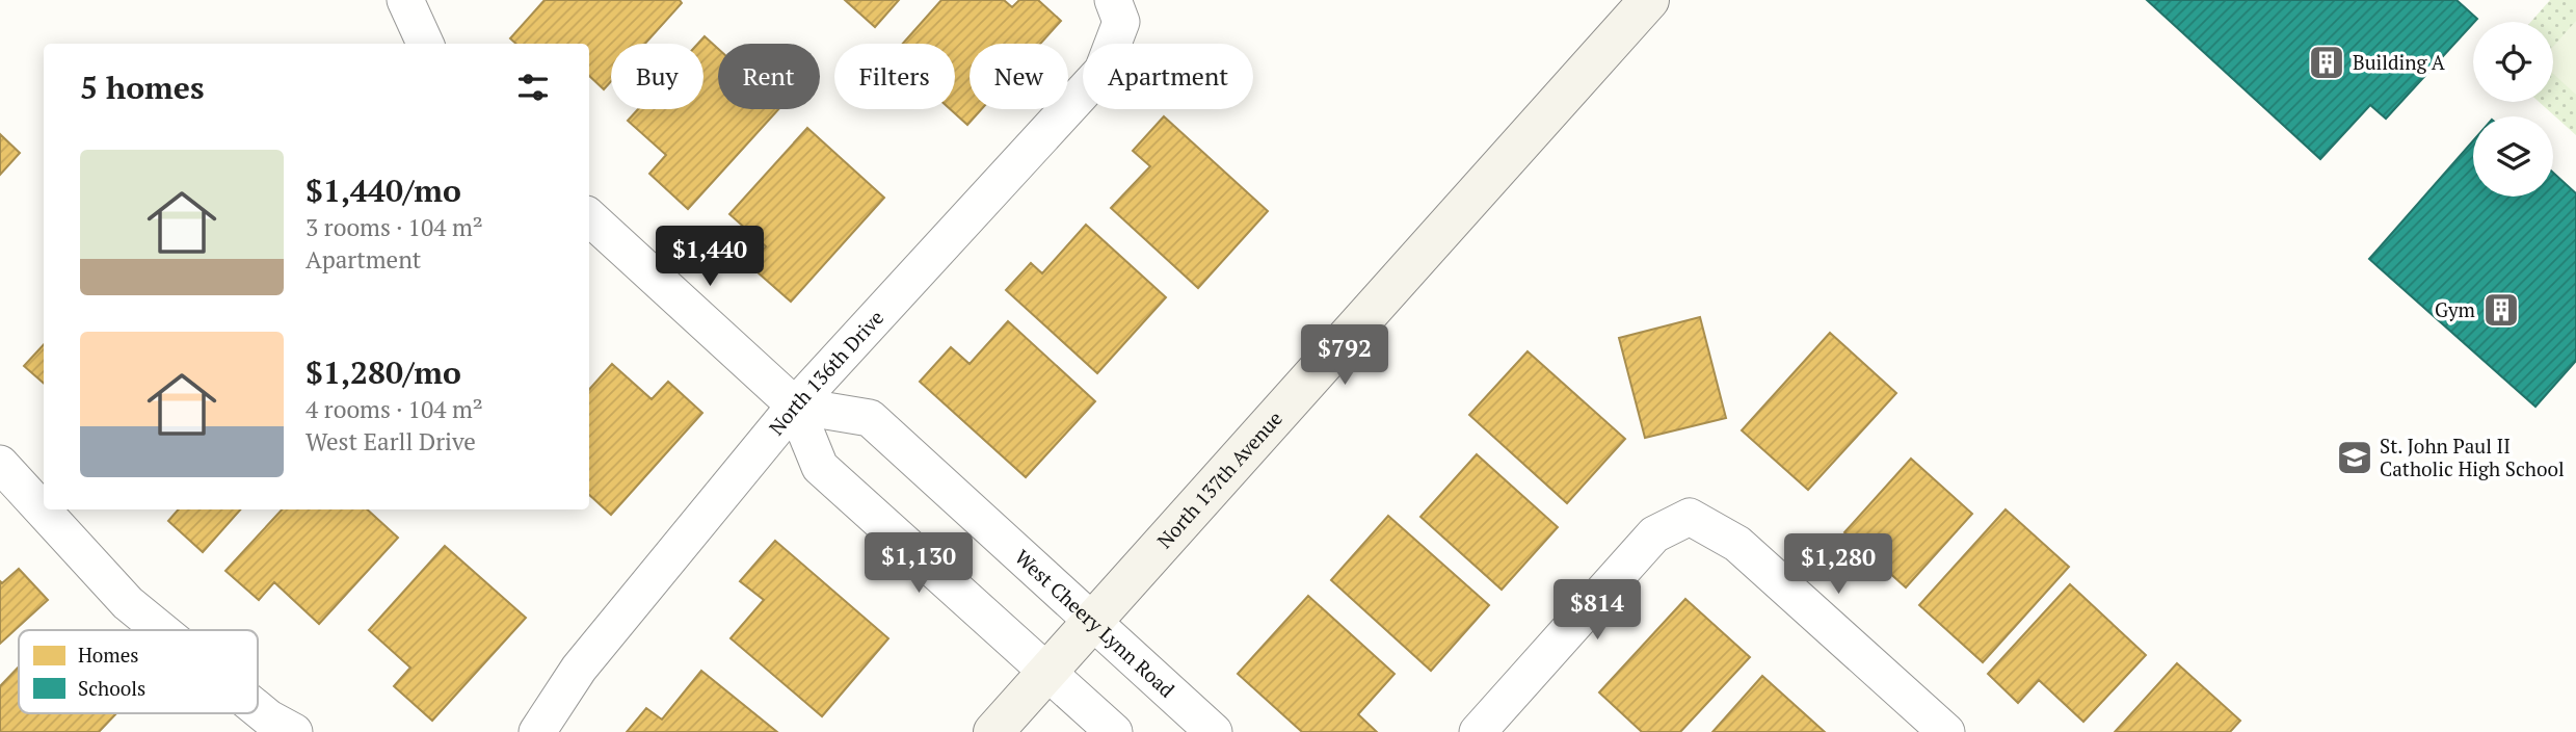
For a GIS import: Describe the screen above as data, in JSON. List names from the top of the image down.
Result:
{
  "streets": {
    "street": ["North 136th Drive", "North 137th Avenue", "West Cheery Lynn Road"]
  },
  "crossings": [
    ["North 136th Drive", "West Cheery Lynn Road"],
    ["North 137th Avenue", "West Cheery Lynn Road"]
  ],
  "places": {
    "building": ["Building A", "Gym"],
    "school or university": ["St. John Paul II Catholic High School"]
  },
  "legend": ["Homes", "Schools"],
  "page": {
    "chip": [
      "Buy",
      "Rent",
      "Filters",
      "New",
      "Apartment"
    ],
    "heading": "5 homes",
    "list": [
      {
        "name": "$1,440/mo",
        "note": "3 rooms · 104 m² · Apartment"
      },
      {
        "name": "$1,280/mo",
        "note": "4 rooms · 104 m² · West Earll Drive"
      }
    ],
    "price": [
      "$1,440",
      "$792",
      "$1,130",
      "$1,280",
      "$814"
    ]
  }
}
